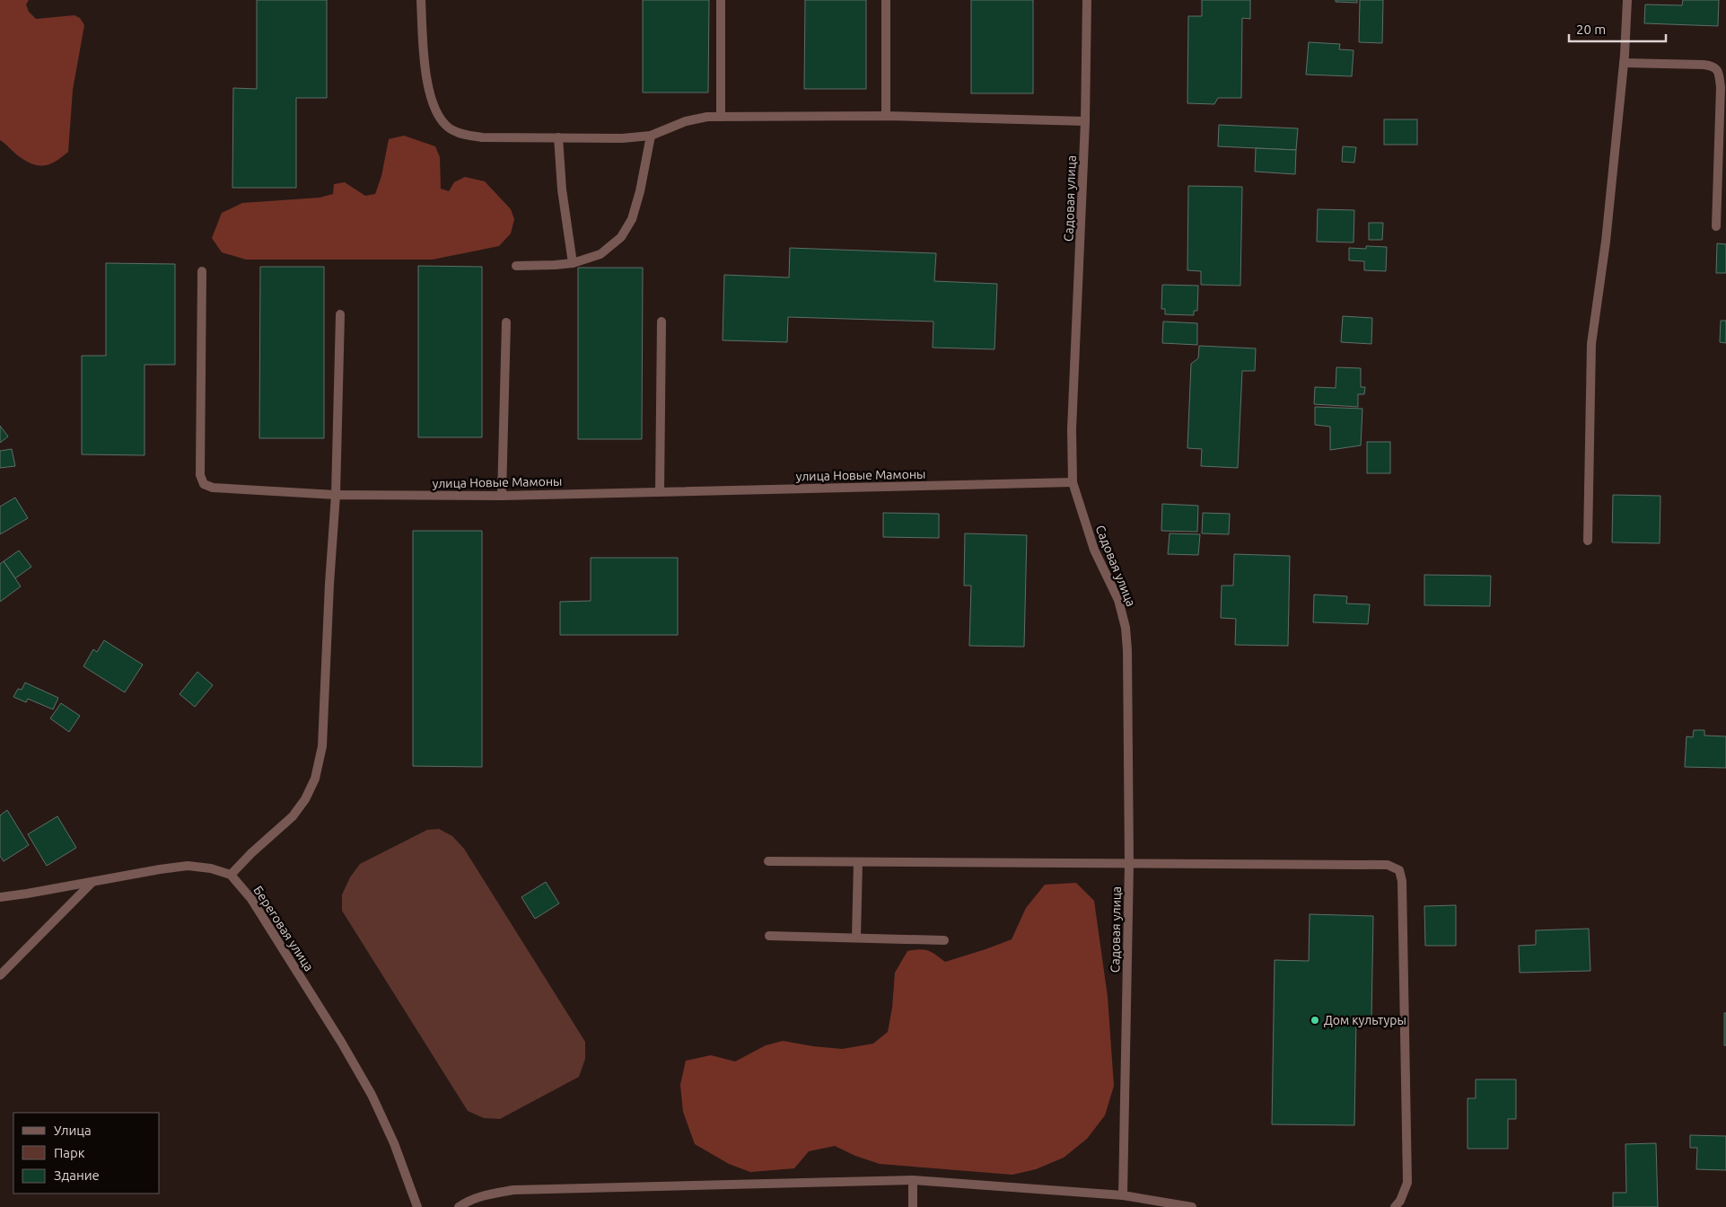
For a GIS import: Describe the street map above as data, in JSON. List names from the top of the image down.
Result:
{
  "streets": {
    "street": ["Садовая улица", "улица Новые Мамоны", "Береговая улица"]
  },
  "crossings": [
    ["Садовая улица", "улица Новые Мамоны"]
  ],
  "places": ["Дом культуры"],
  "legend": ["Улица", "Парк", "Здание"],
  "scale_bar": "20 m"
}
